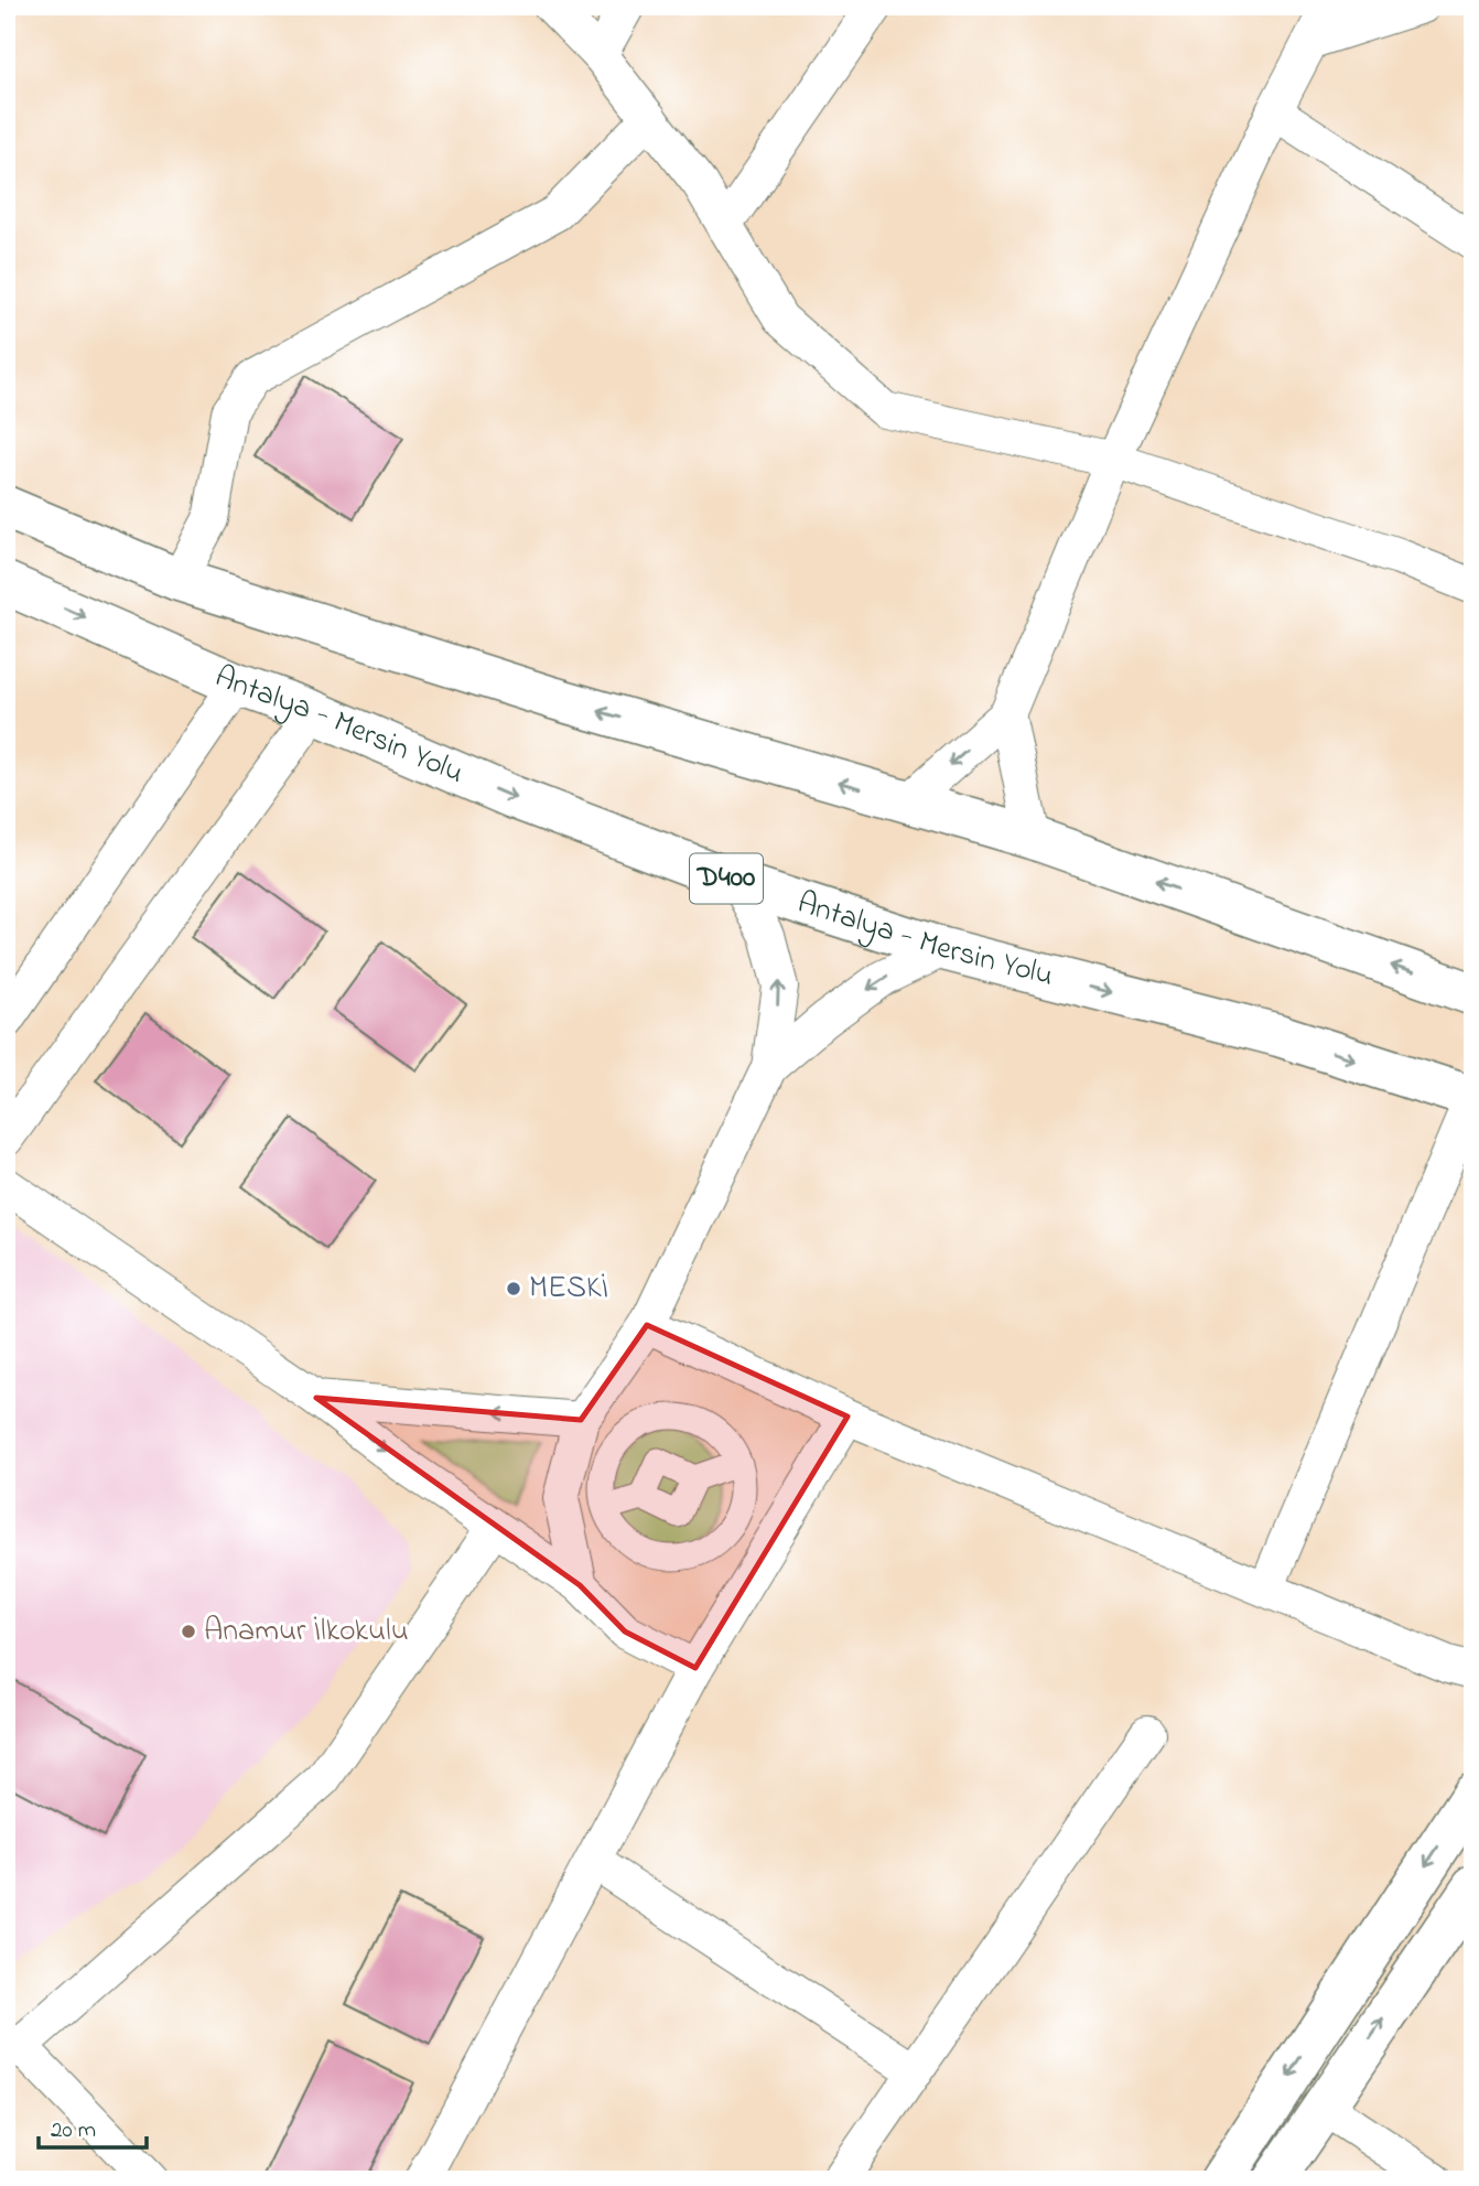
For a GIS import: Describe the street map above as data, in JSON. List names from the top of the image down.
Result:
{
  "streets": {
    "main road": ["Antalya - Mersin Yolu", "D400"]
  },
  "places": ["MESKİ", "Anamur İlkokulu"],
  "scale_bar": "20 m"
}
